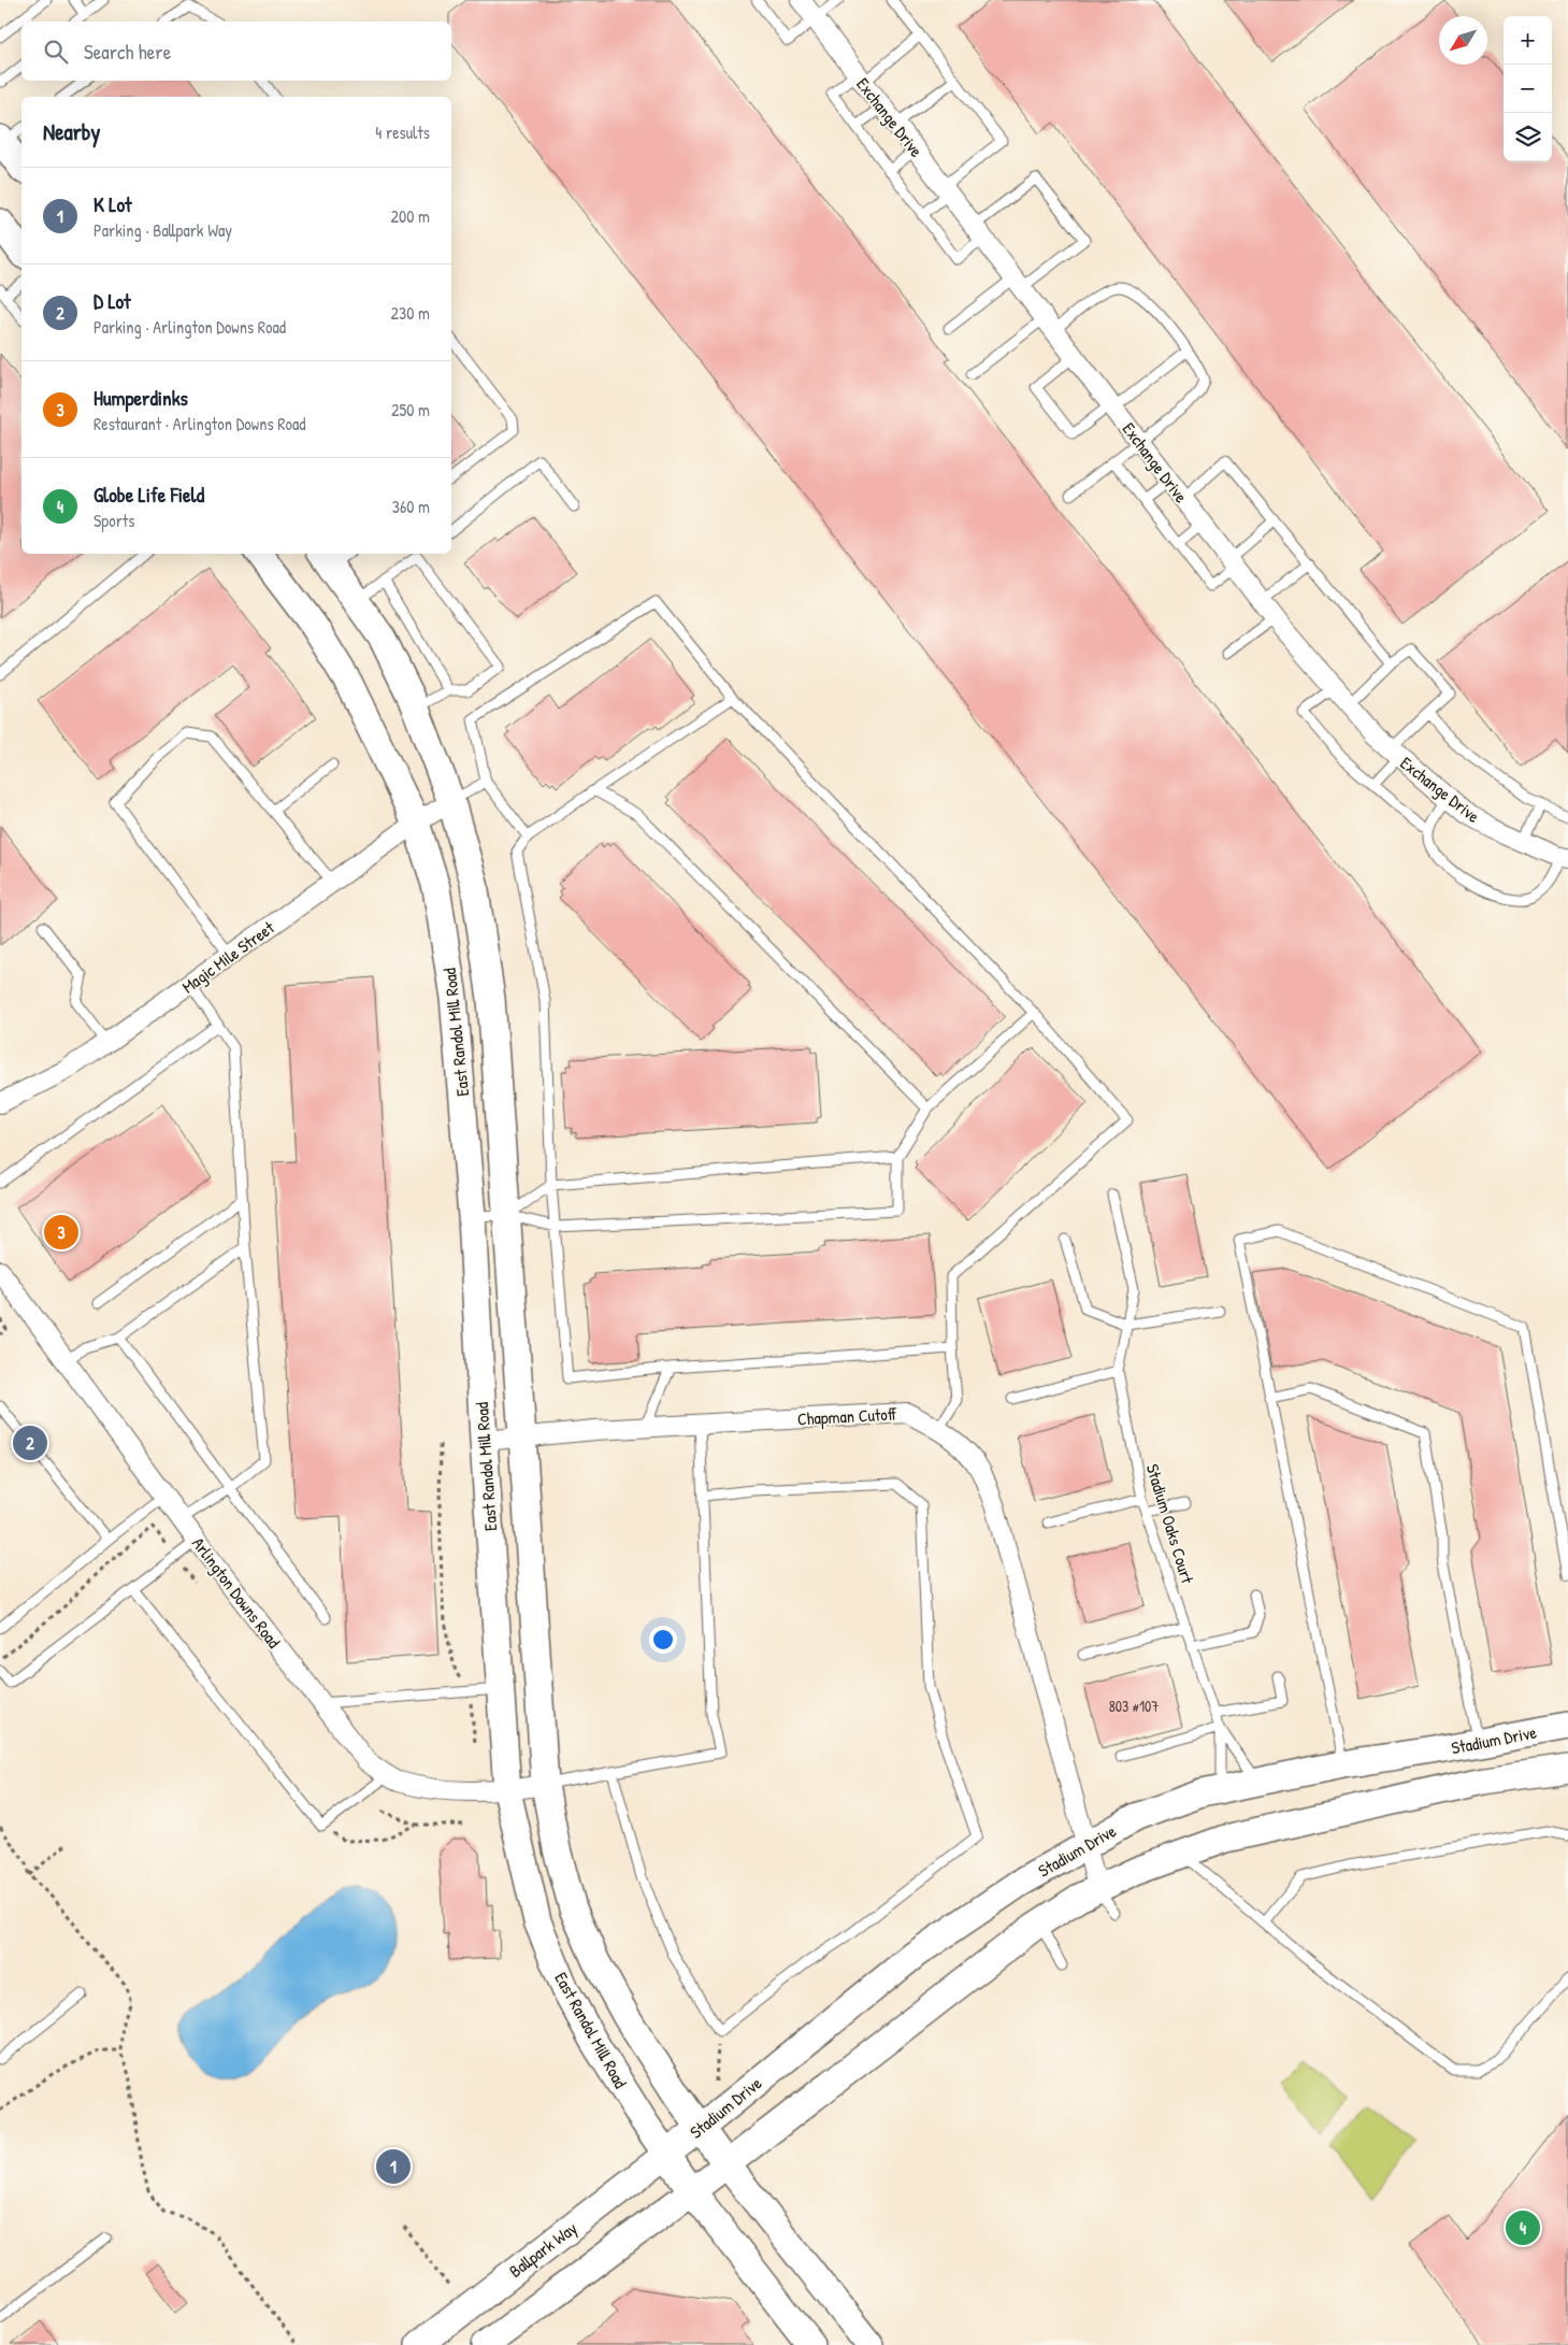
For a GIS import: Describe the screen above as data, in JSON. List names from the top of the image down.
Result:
{
  "streets": {
    "main road": ["East Randol Mill Road", "Stadium Drive", "Ballpark Way"],
    "street": [
      "Exchange Drive",
      "Magic Mile Street",
      "Chapman Cutoff",
      "Arlington Downs Road"
    ],
    "lane": ["Stadium Oaks Court"]
  },
  "crossings": [
    ["Magic Mile Street", "East Randol Mill Road"],
    ["East Randol Mill Road", "Chapman Cutoff"],
    ["East Randol Mill Road", "Arlington Downs Road"],
    ["East Randol Mill Road", "Stadium Drive"],
    ["East Randol Mill Road", "Ballpark Way"],
    ["Chapman Cutoff", "Stadium Drive"],
    ["Stadium Oaks Court", "Stadium Drive"],
    ["Stadium Drive", "Ballpark Way"]
  ],
  "house_numbers": ["803 #107"],
  "north": "bottom left",
  "page": {
    "map_buttons": ["+", "−"],
    "search": "Search here",
    "heading": ["Nearby", "4 results"],
    "list": [
      {
        "mark": "1",
        "name": "K Lot",
        "note": "Parking · Ballpark Way",
        "value": "200 m"
      },
      {
        "mark": "2",
        "name": "D Lot",
        "note": "Parking · Arlington Downs Road",
        "value": "230 m"
      },
      {
        "mark": "3",
        "name": "Humperdinks",
        "note": "Restaurant · Arlington Downs Road",
        "value": "250 m"
      },
      {
        "mark": "4",
        "name": "Globe Life Field",
        "note": "Sports",
        "value": "360 m"
      }
    ],
    "pins": [
      "3",
      "2",
      "1",
      "4"
    ]
  }
}
